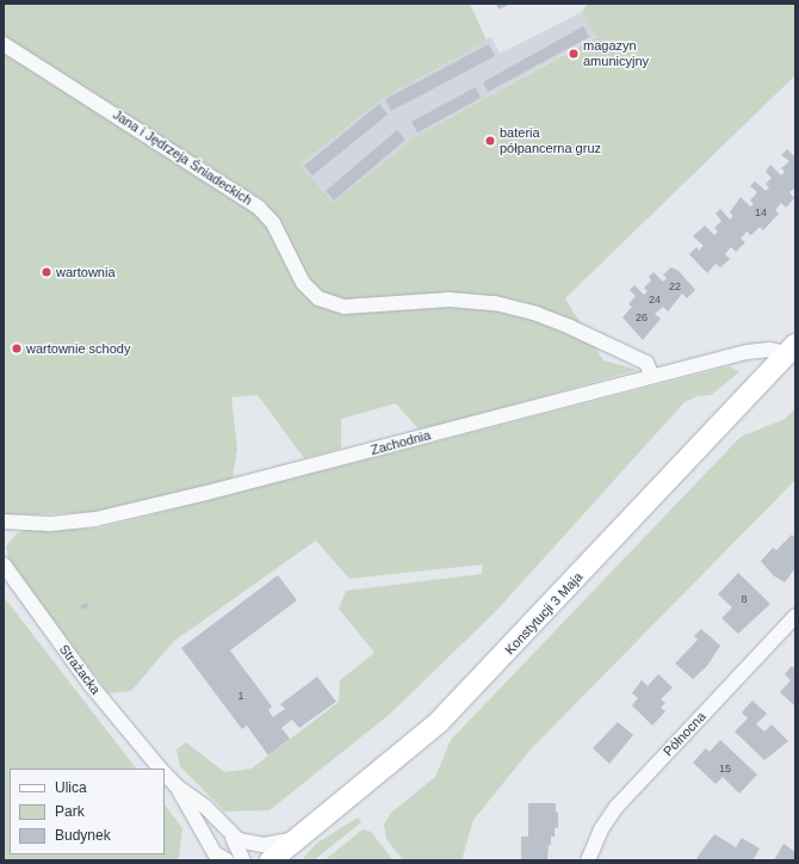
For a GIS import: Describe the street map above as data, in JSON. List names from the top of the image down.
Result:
{
  "streets": {
    "street": [
      "Jana i Jędrzeja Śniadeckich",
      "Zachodnia",
      "Konstytucji 3 Maja",
      "Strażacka",
      "Północna"
    ]
  },
  "crossings": [
    ["Jana i Jędrzeja Śniadeckich", "Zachodnia"],
    ["Zachodnia", "Konstytucji 3 Maja"]
  ],
  "places": [
    "magazyn amunicyjny",
    "bateria półpancerna gruz",
    "wartownia",
    "wartownie schody"
  ],
  "house_numbers": [
    "14",
    "22",
    "24",
    "26",
    "8",
    "1",
    "15"
  ],
  "legend": ["Ulica", "Park", "Budynek"]
}
